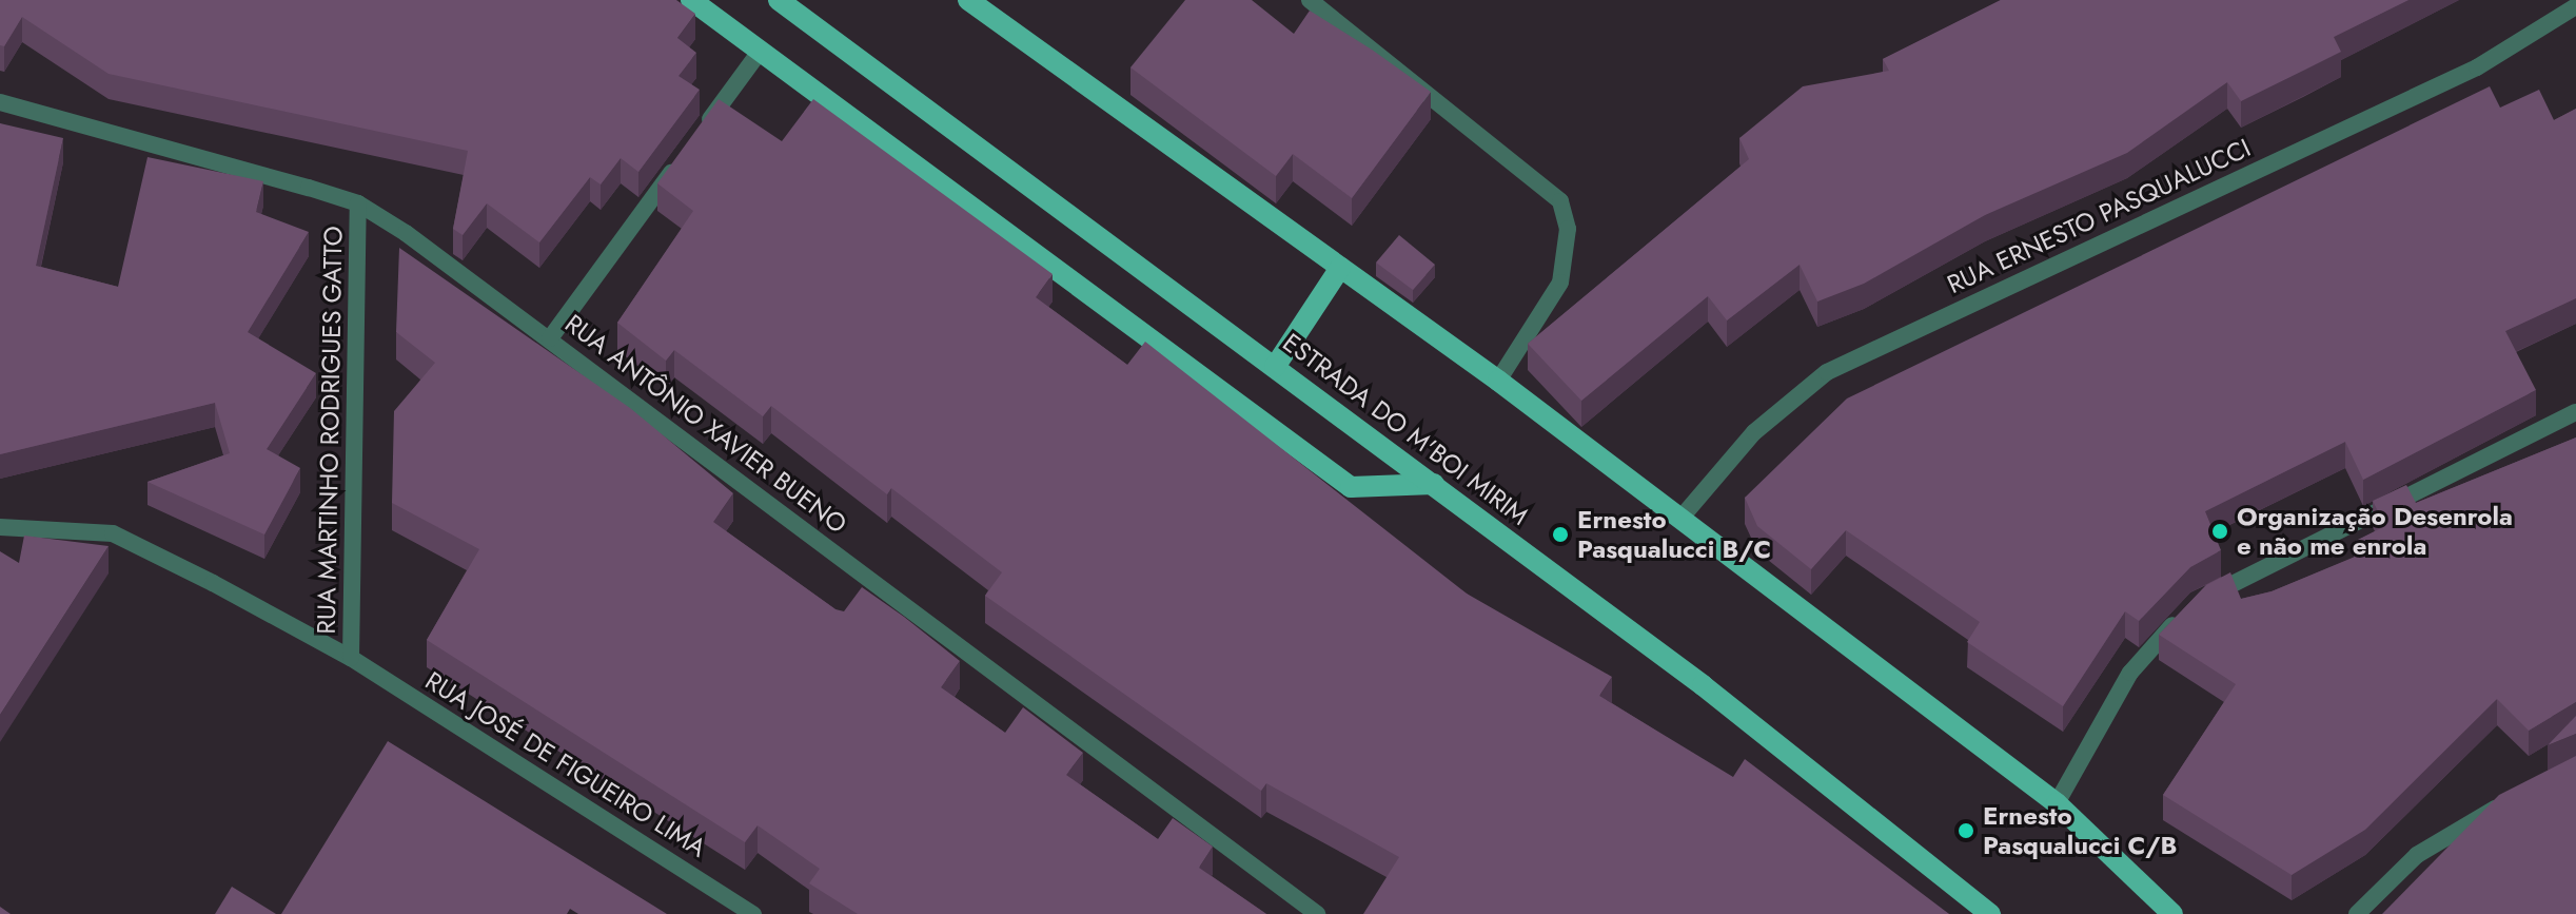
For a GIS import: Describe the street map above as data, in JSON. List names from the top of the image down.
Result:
{
  "streets": {
    "main road": ["ESTRADA DO M'BOI MIRIM"],
    "street": [
      "RUA ERNESTO PASQUALUCCI",
      "RUA ANTÔNIO XAVIER BUENO",
      "RUA MARTINHO RODRIGUES GATTO",
      "RUA JOSÉ DE FIGUEIRO LIMA"
    ]
  },
  "crossings": [
    ["RUA ANTÔNIO XAVIER BUENO", "RUA MARTINHO RODRIGUES GATTO"],
    ["RUA MARTINHO RODRIGUES GATTO", "RUA JOSÉ DE FIGUEIRO LIMA"]
  ],
  "places": ["Organização Desenrola e não me enrola", "Ernesto Pasqualucci B/C", "Ernesto Pasqualucci C/B"]
}
